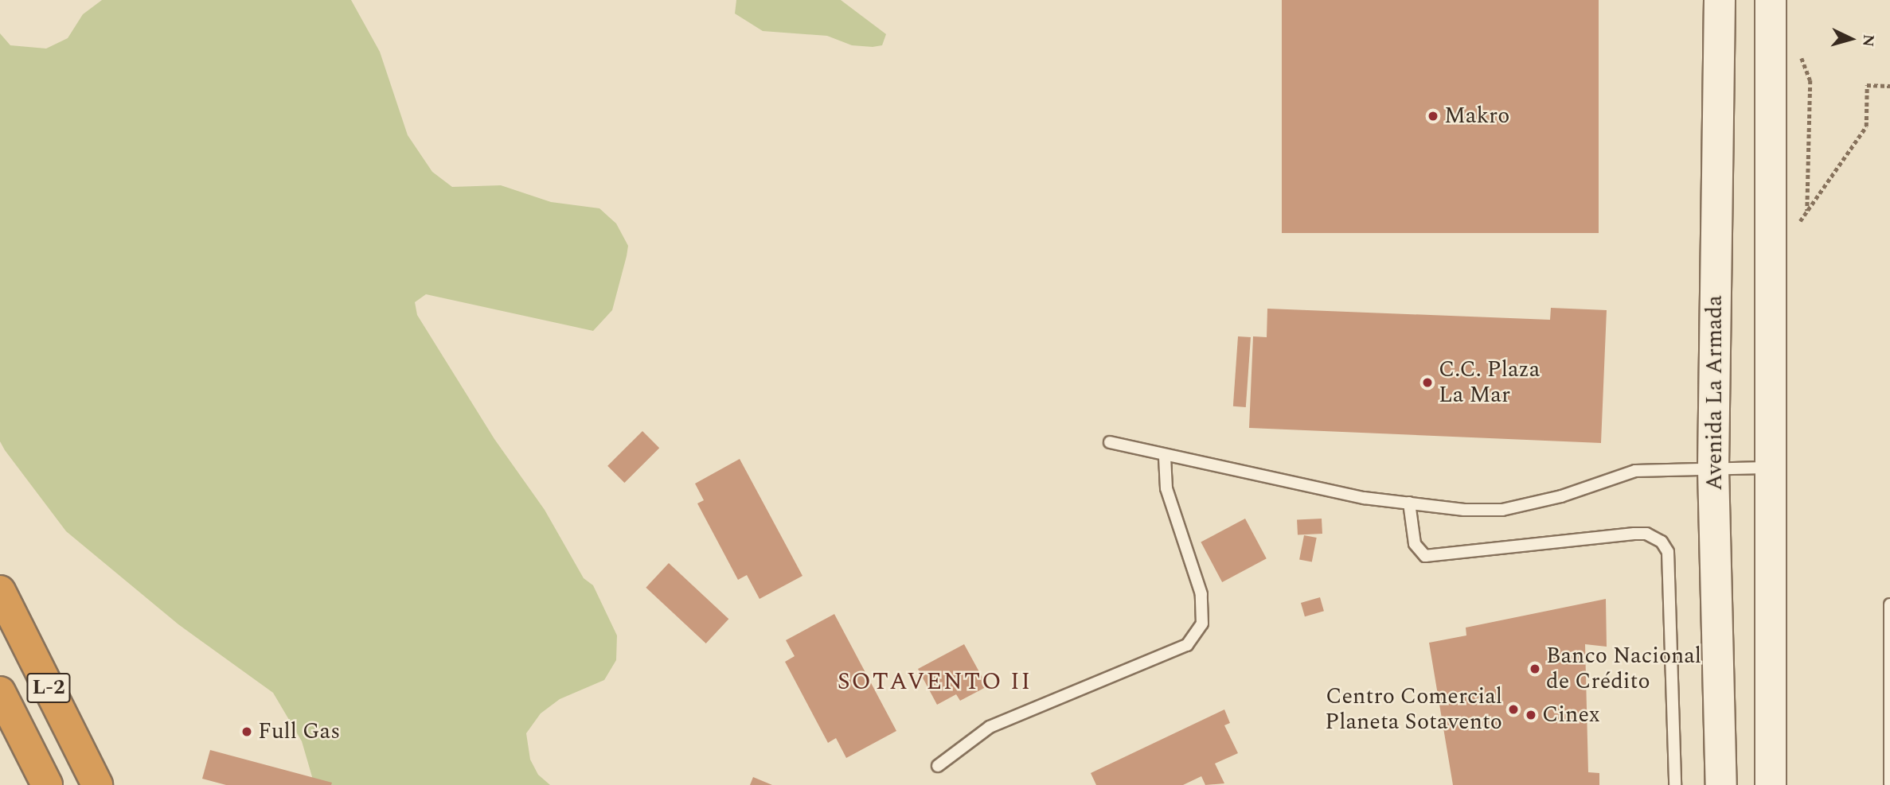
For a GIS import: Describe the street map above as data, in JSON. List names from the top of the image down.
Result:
{
  "streets": {
    "highway": ["L-2"],
    "main road": ["Avenida La Armada"]
  },
  "districts": ["SOTAVENTO II"],
  "places": [
    "Makro",
    "C.C. Plaza La Mar",
    "Banco Nacional de Crédito",
    "Centro Comercial Planeta Sotavento",
    "Cinex",
    "Full Gas"
  ],
  "north": "right"
}
